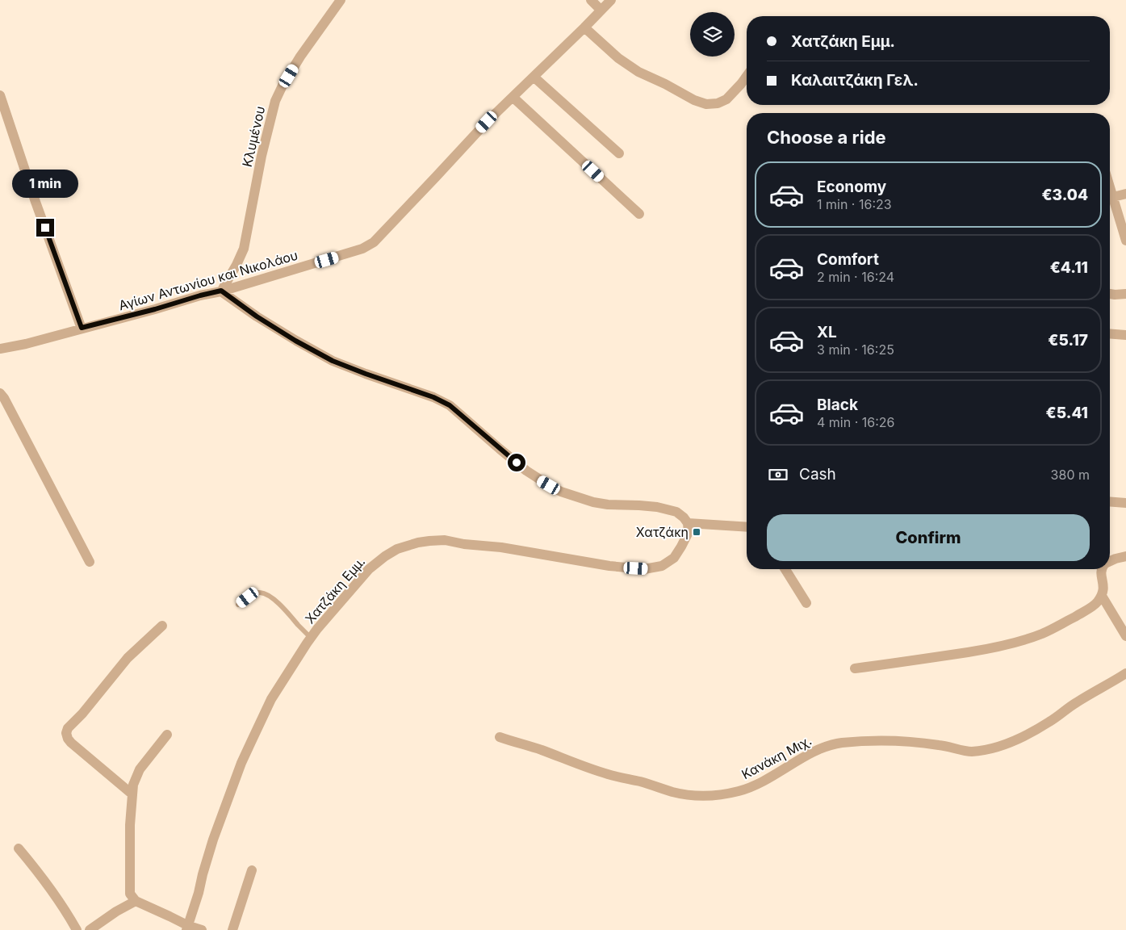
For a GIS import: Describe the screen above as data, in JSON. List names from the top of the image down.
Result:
{
  "streets": {
    "street": [
      "Κλυμένου",
      "Αγίων Αντωνίου και Νικολάου",
      "Χατζάκη Εμμ.",
      "Κανάκη Μιχ."
    ]
  },
  "crossings": [
    ["Κλυμένου", "Αγίων Αντωνίου και Νικολάου"]
  ],
  "places": {
    "transit": ["Χατζάκη"]
  },
  "page": {
    "banner": ["Χατζάκη Εμμ.", "Καλαιτζάκη Γελ."],
    "heading": "Choose a ride",
    "list": [
      {
        "name": "Economy",
        "note": "1 min · 16:23",
        "value": "€3.04"
      },
      {
        "name": "Comfort",
        "note": "2 min · 16:24",
        "value": "€4.11"
      },
      {
        "name": "XL",
        "note": "3 min · 16:25",
        "value": "€5.17"
      },
      {
        "name": "Black",
        "note": "4 min · 16:26",
        "value": "€5.41"
      }
    ],
    "bubble": "1 min",
    "pay": ["Cash", "380 m"],
    "buttons": "Confirm"
  }
}
